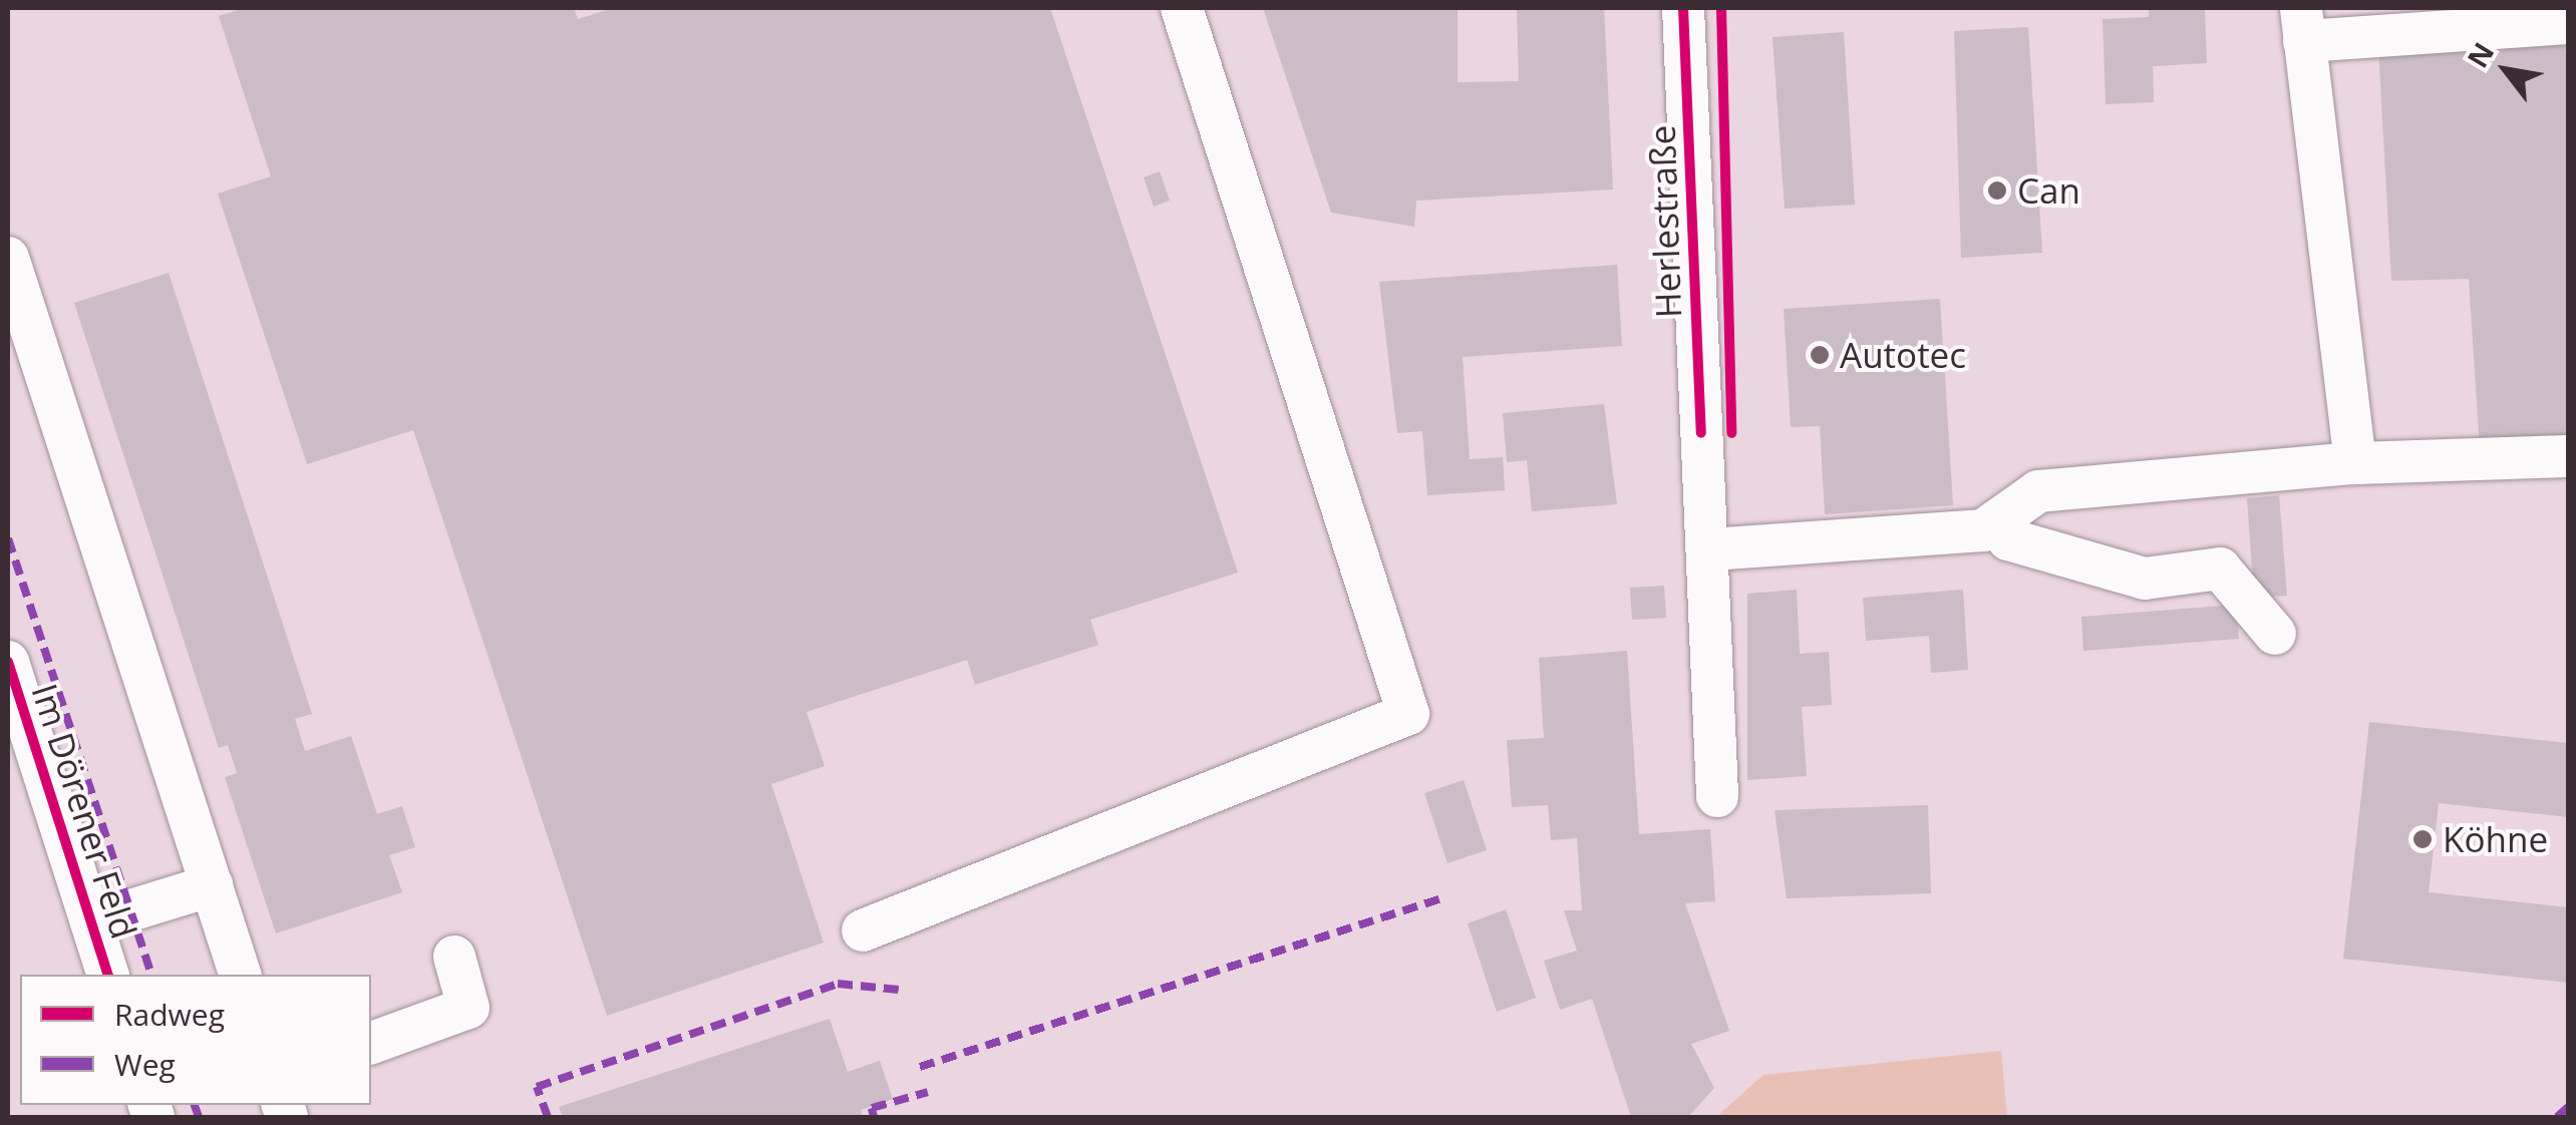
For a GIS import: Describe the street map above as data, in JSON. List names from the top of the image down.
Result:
{
  "streets": {
    "street": ["Herlestraße", "Im Dörener Feld"]
  },
  "places": ["Can", "Autotec", "Köhne"],
  "legend": ["Radweg", "Weg"],
  "north": "top left"
}
